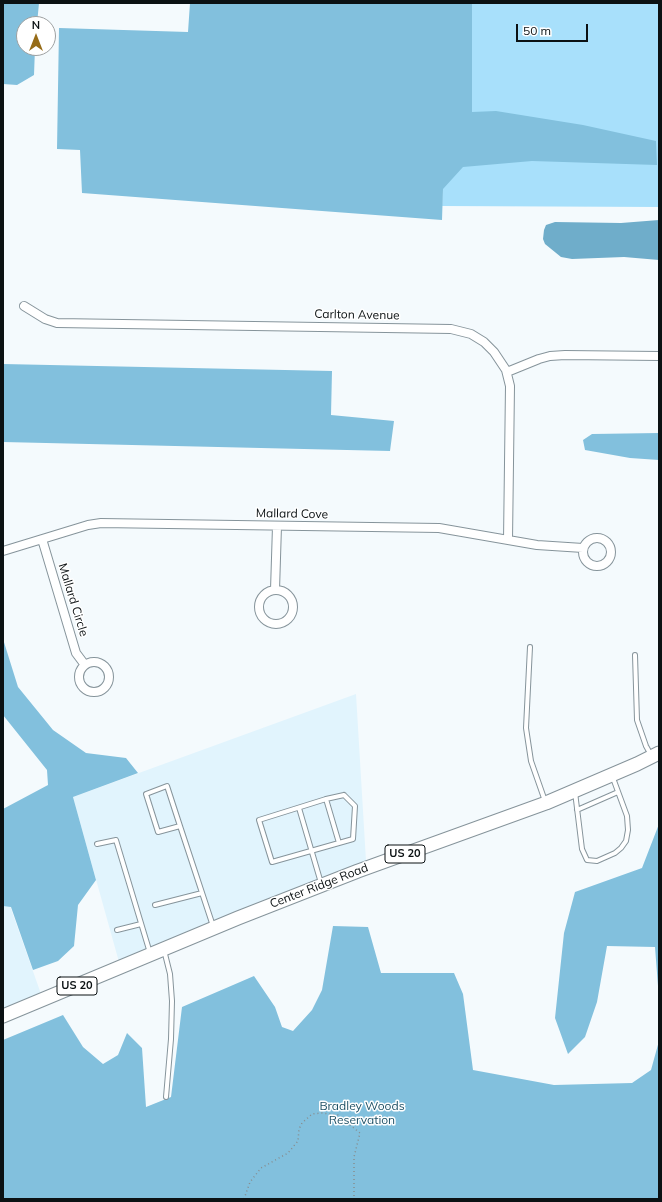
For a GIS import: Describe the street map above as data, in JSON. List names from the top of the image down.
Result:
{
  "streets": {
    "main road": ["US 20", "Center Ridge Road"],
    "street": ["Carlton Avenue", "Mallard Cove", "Mallard Circle"]
  },
  "crossings": [
    ["Carlton Avenue", "Mallard Cove"],
    ["Mallard Cove", "Mallard Circle"]
  ],
  "parks": ["Bradley Woods Reservation"],
  "scale_bar": "50 m",
  "north": "top"
}
